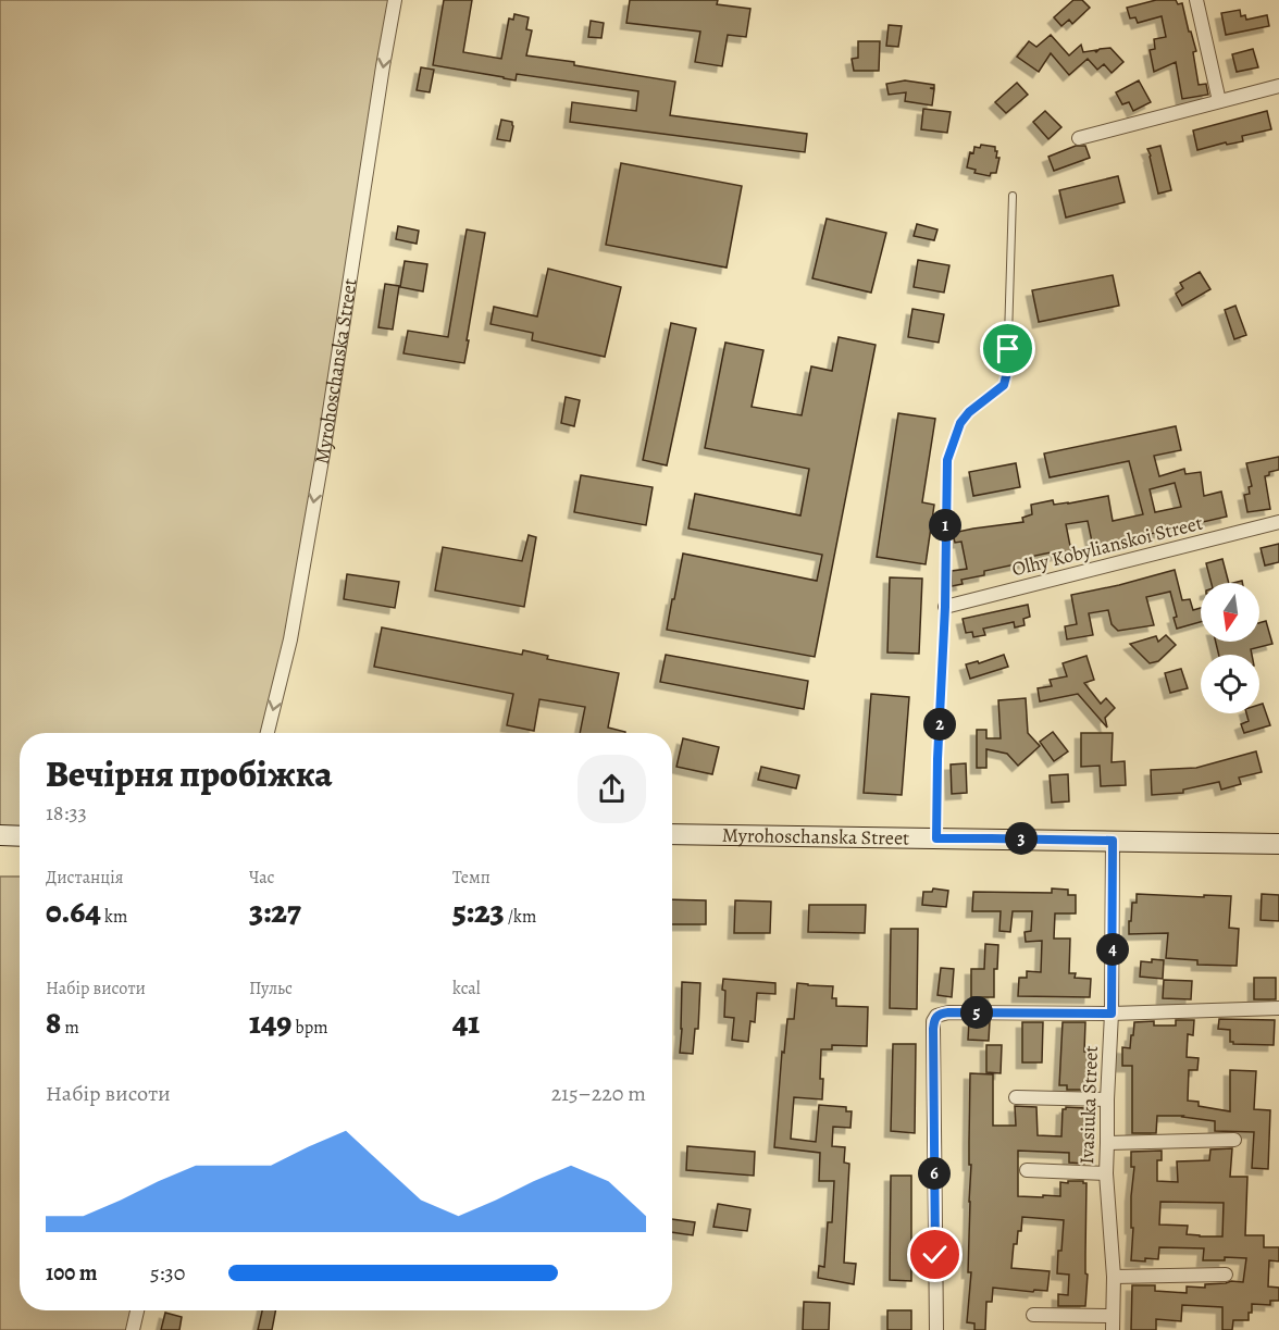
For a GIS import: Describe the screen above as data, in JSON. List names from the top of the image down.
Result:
{
  "streets": {
    "main road": ["Myrohoschanska Street"],
    "street": ["Olhy Kobylianskoi Street", "Ivasiuka Street"]
  },
  "crossings": [
    ["Myrohoschanska Street", "Ivasiuka Street"]
  ],
  "one_way": ["Myrohoschanska Street"],
  "north": "bottom",
  "page": {
    "pins": [
      "1",
      "2",
      "3",
      "4",
      "5",
      "6"
    ],
    "heading": ["Вечірня пробіжка", "18:33"],
    "stats": [
      ["Дистанція", "0.64 km"],
      ["Час", "3:27"],
      ["Темп", "5:23 /km"],
      ["Набір висоти", "8 m"],
      ["Пульс", "149 bpm"],
      ["kcal", "41"]
    ],
    "chart": ["Набір висоти", "215–220 m"],
    "list": [
      {
        "name": "100 m",
        "note": "5:30"
      }
    ]
  }
}
